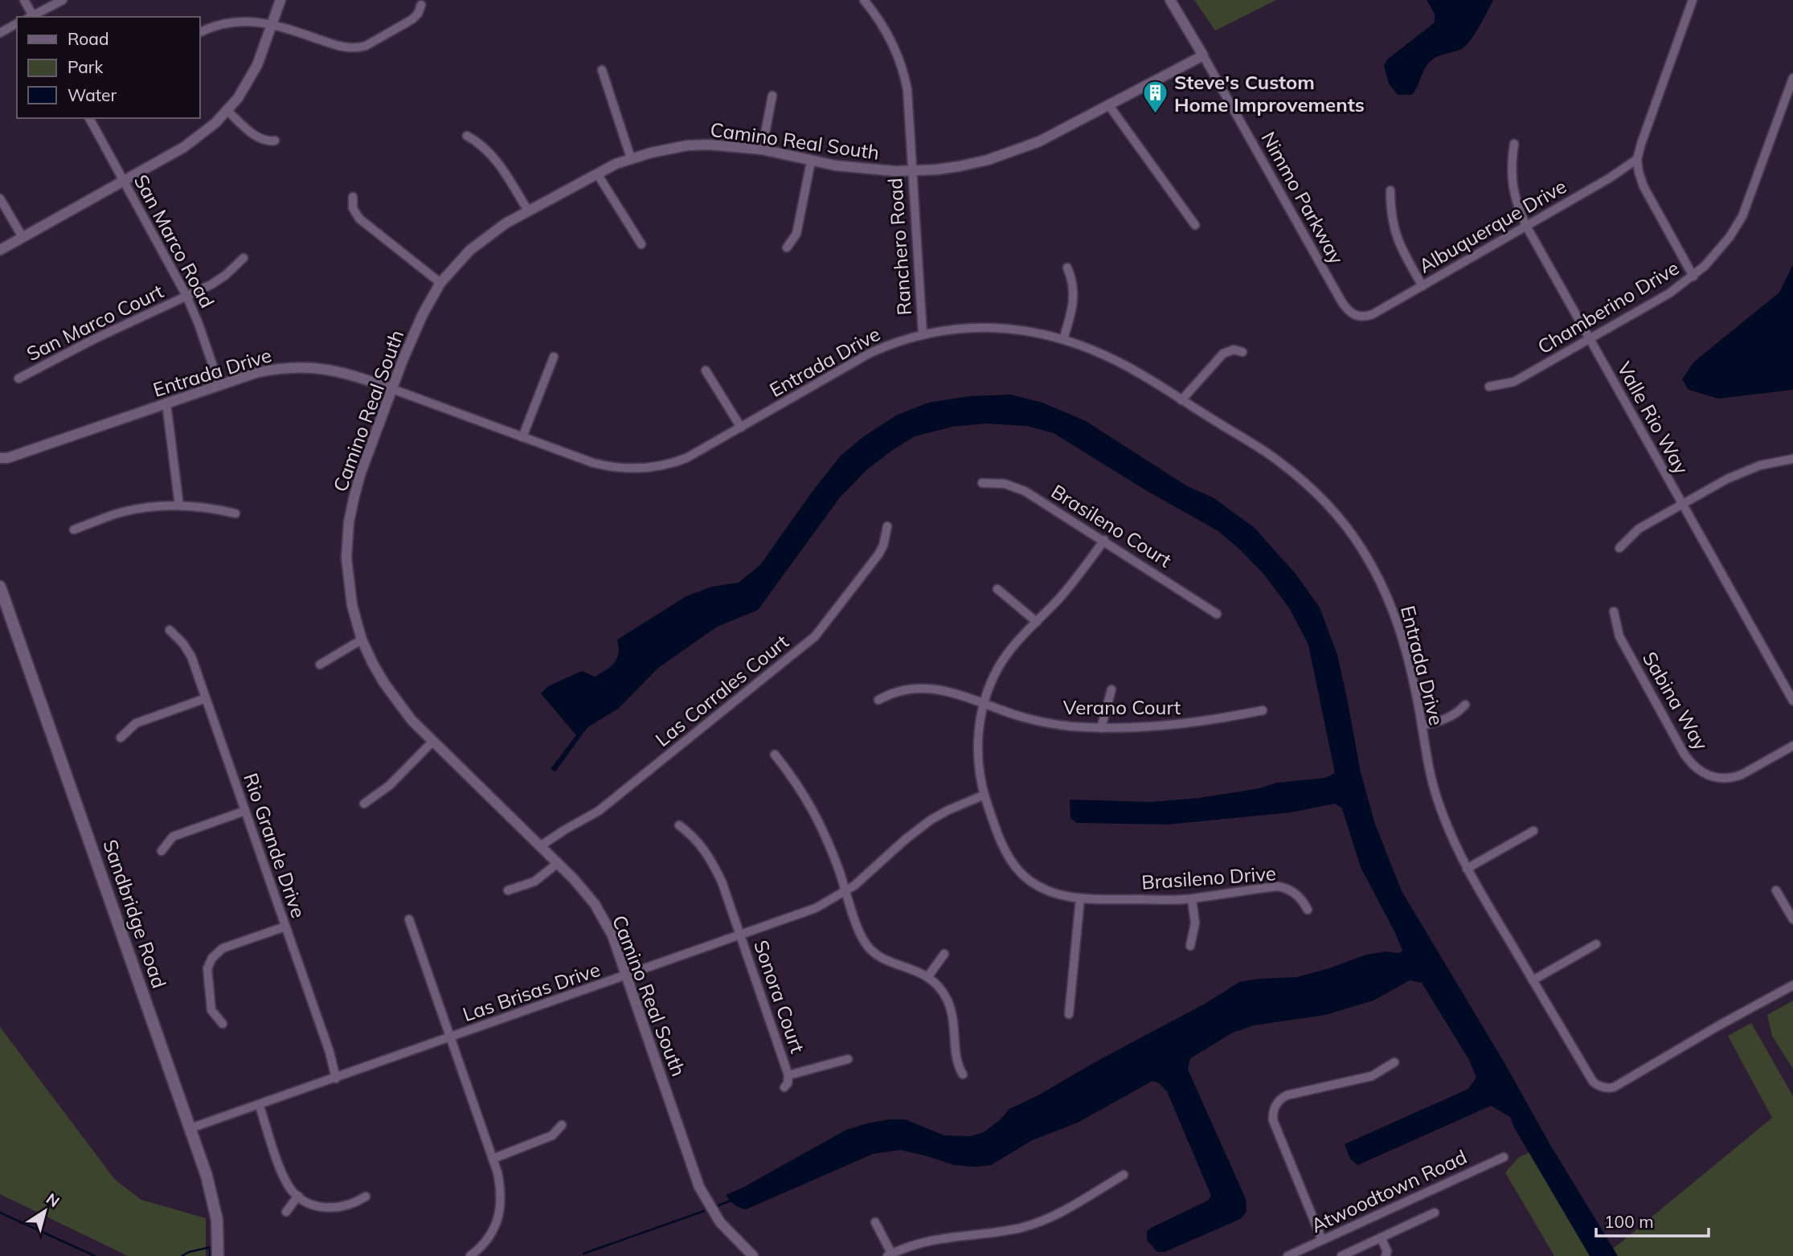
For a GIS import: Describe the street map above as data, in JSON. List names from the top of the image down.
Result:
{
  "streets": {
    "main road": ["Sandbridge Road"],
    "street": [
      "Camino Real South",
      "Nimmo Parkway",
      "Albuquerque Drive",
      "San Marco Road",
      "Ranchero Road",
      "Chamberino Drive",
      "San Marco Court",
      "Entrada Drive",
      "Valle Rio Way",
      "Brasileno Court",
      "Las Corrales Court",
      "Sabina Way",
      "Verano Court",
      "Rio Grande Drive",
      "Brasileno Drive",
      "Las Brisas Drive",
      "Sonora Court",
      "Atwoodtown Road"
    ]
  },
  "crossings": [
    ["Camino Real South", "Nimmo Parkway"],
    ["Camino Real South", "Ranchero Road"],
    ["Camino Real South", "Entrada Drive"],
    ["Camino Real South", "Las Corrales Court"],
    ["Camino Real South", "Las Brisas Drive"],
    ["Nimmo Parkway", "Albuquerque Drive"],
    ["Albuquerque Drive", "Valle Rio Way"],
    ["San Marco Road", "San Marco Court"],
    ["San Marco Road", "Entrada Drive"],
    ["Ranchero Road", "Entrada Drive"],
    ["Chamberino Drive", "Valle Rio Way"],
    ["Brasileno Court", "Brasileno Drive"],
    ["Verano Court", "Brasileno Drive"],
    ["Rio Grande Drive", "Las Brisas Drive"],
    ["Brasileno Drive", "Las Brisas Drive"],
    ["Sandbridge Road", "Las Brisas Drive"],
    ["Las Brisas Drive", "Sonora Court"]
  ],
  "places": {
    "building": ["Steve's Custom Home Improvements"]
  },
  "legend": ["Road", "Park", "Water"],
  "scale_bar": "100 m",
  "north": "top right"
}
